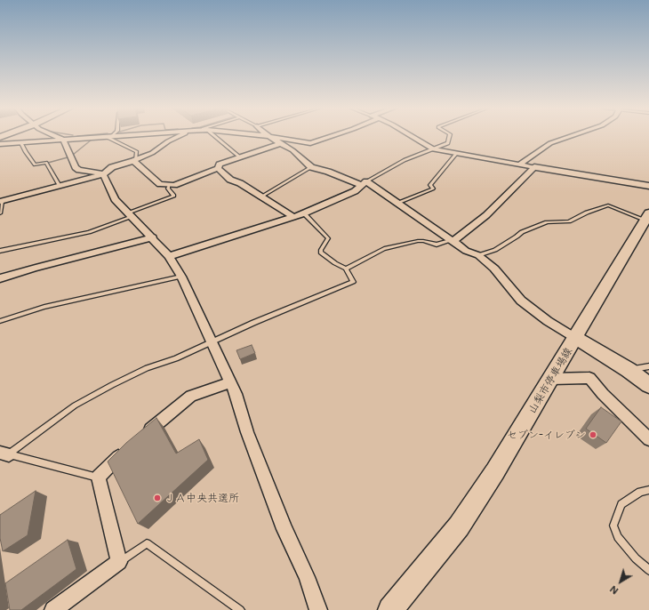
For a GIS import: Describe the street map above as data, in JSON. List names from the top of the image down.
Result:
{
  "streets": {
    "main road": ["山梨市停車場線"]
  },
  "places": ["セブン-イレブン", "ＪＡ中央共選所"],
  "north": "bottom left"
}
